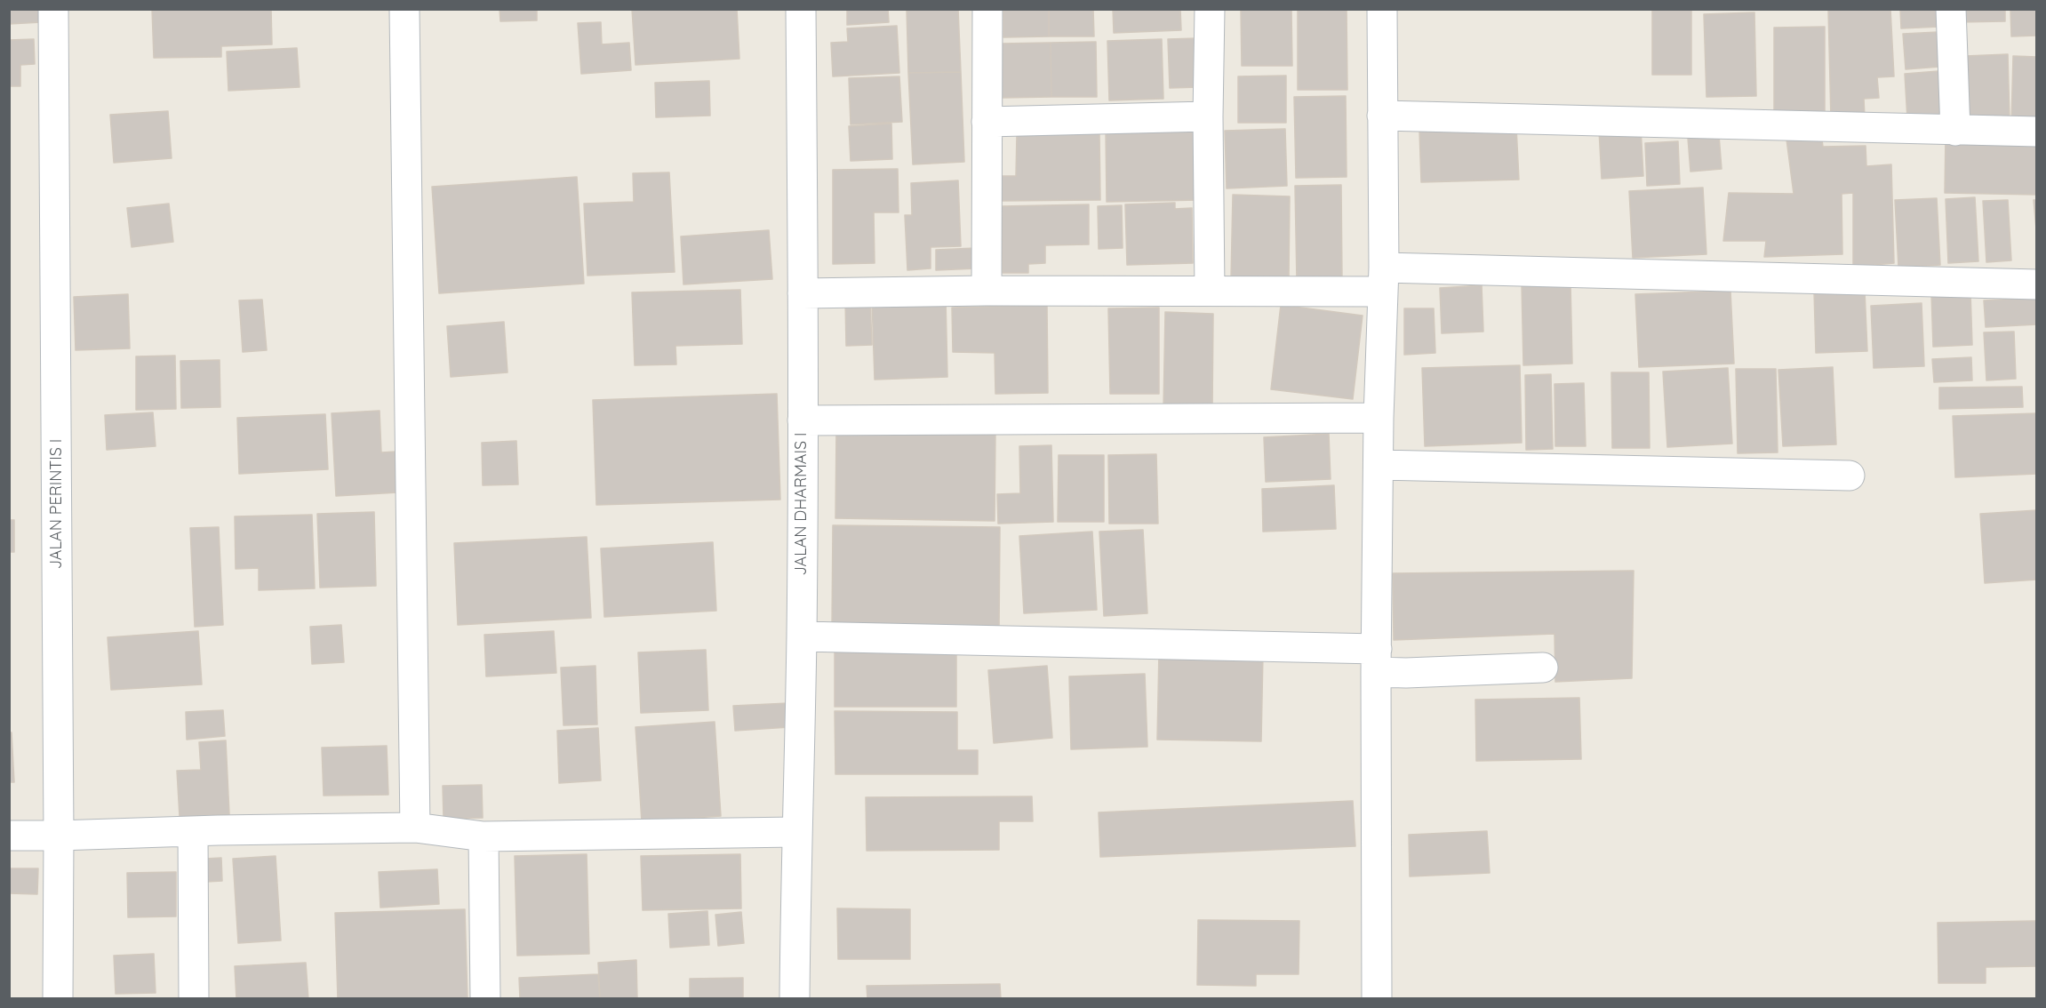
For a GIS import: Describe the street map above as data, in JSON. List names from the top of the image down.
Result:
{
  "streets": {
    "street": ["JALAN PERINTIS I", "JALAN DHARMAIS I"]
  }
}
